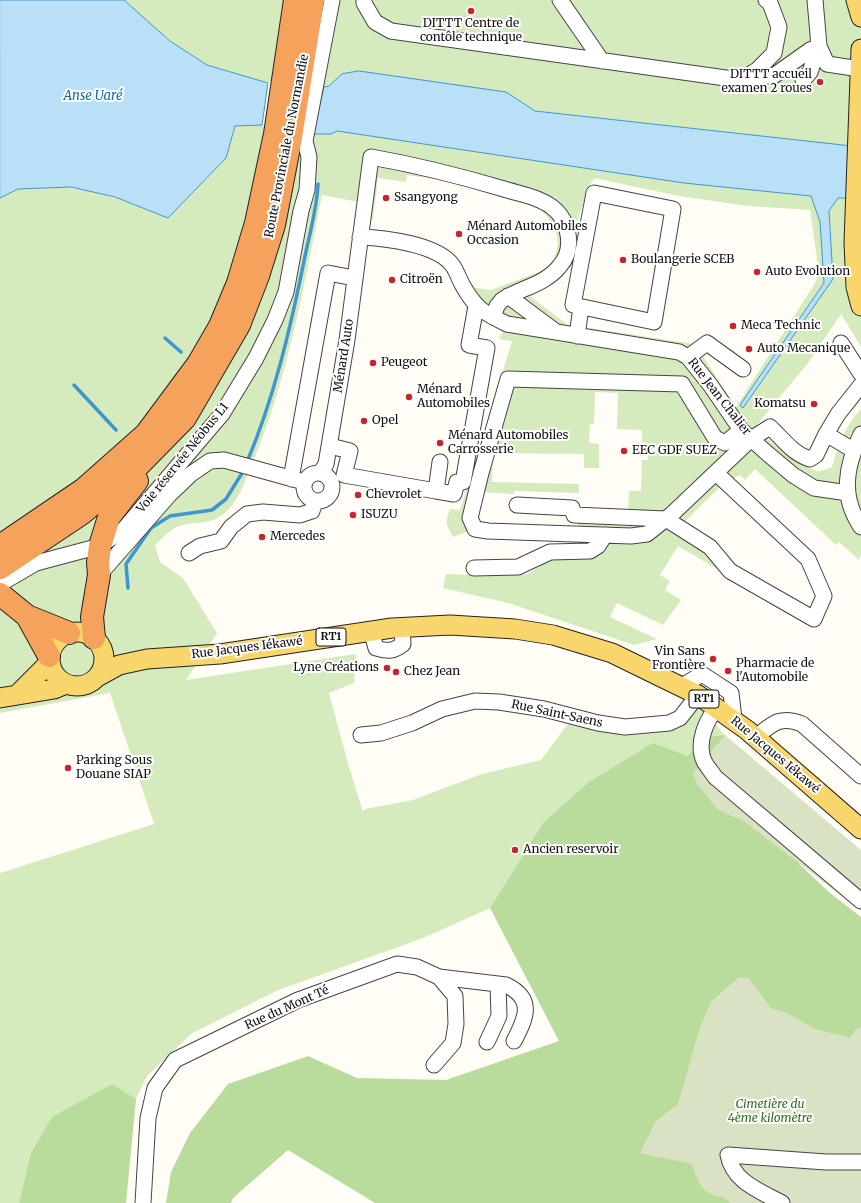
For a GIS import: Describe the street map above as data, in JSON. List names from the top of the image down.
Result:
{
  "streets": {
    "highway": ["Route Provinciale du Normandie"],
    "main road": ["RT1", "Rue Jacques Iékawé"],
    "street": [
      "Ménard Auto",
      "Rue Jean Chalier",
      "Voie réservée Néobus L1",
      "Rue Saint-Saens",
      "Rue du Mont Té"
    ]
  },
  "crossings": [
    ["Route Provinciale du Normandie", "Voie réservée Néobus L1"],
    ["Rue Jacques Iékawé", "Rue Saint-Saens"]
  ],
  "water": ["Anse Uaré"],
  "parks": ["Cimetière du 4ème kilomètre"],
  "places": [
    "DITTT Centre de contôle technique",
    "DITTT accueil examen 2 roues",
    "Ssangyong",
    "Ménard Automobiles Occasion",
    "Boulangerie SCEB",
    "Auto Evolution",
    "Citroën",
    "Meca Technic",
    "Auto Mecanique",
    "Peugeot",
    "Ménard Automobiles",
    "Komatsu",
    "Opel",
    "Ménard Automobiles Carrosserie",
    "EEC GDF SUEZ",
    "Chevrolet",
    "ISUZU",
    "Mercedes",
    "Vin Sans Frontière",
    "Lyne Créations",
    "Pharmacie de l'Automobile",
    "Chez Jean",
    "Parking Sous Douane SIAP",
    "Ancien reservoir"
  ]
}
